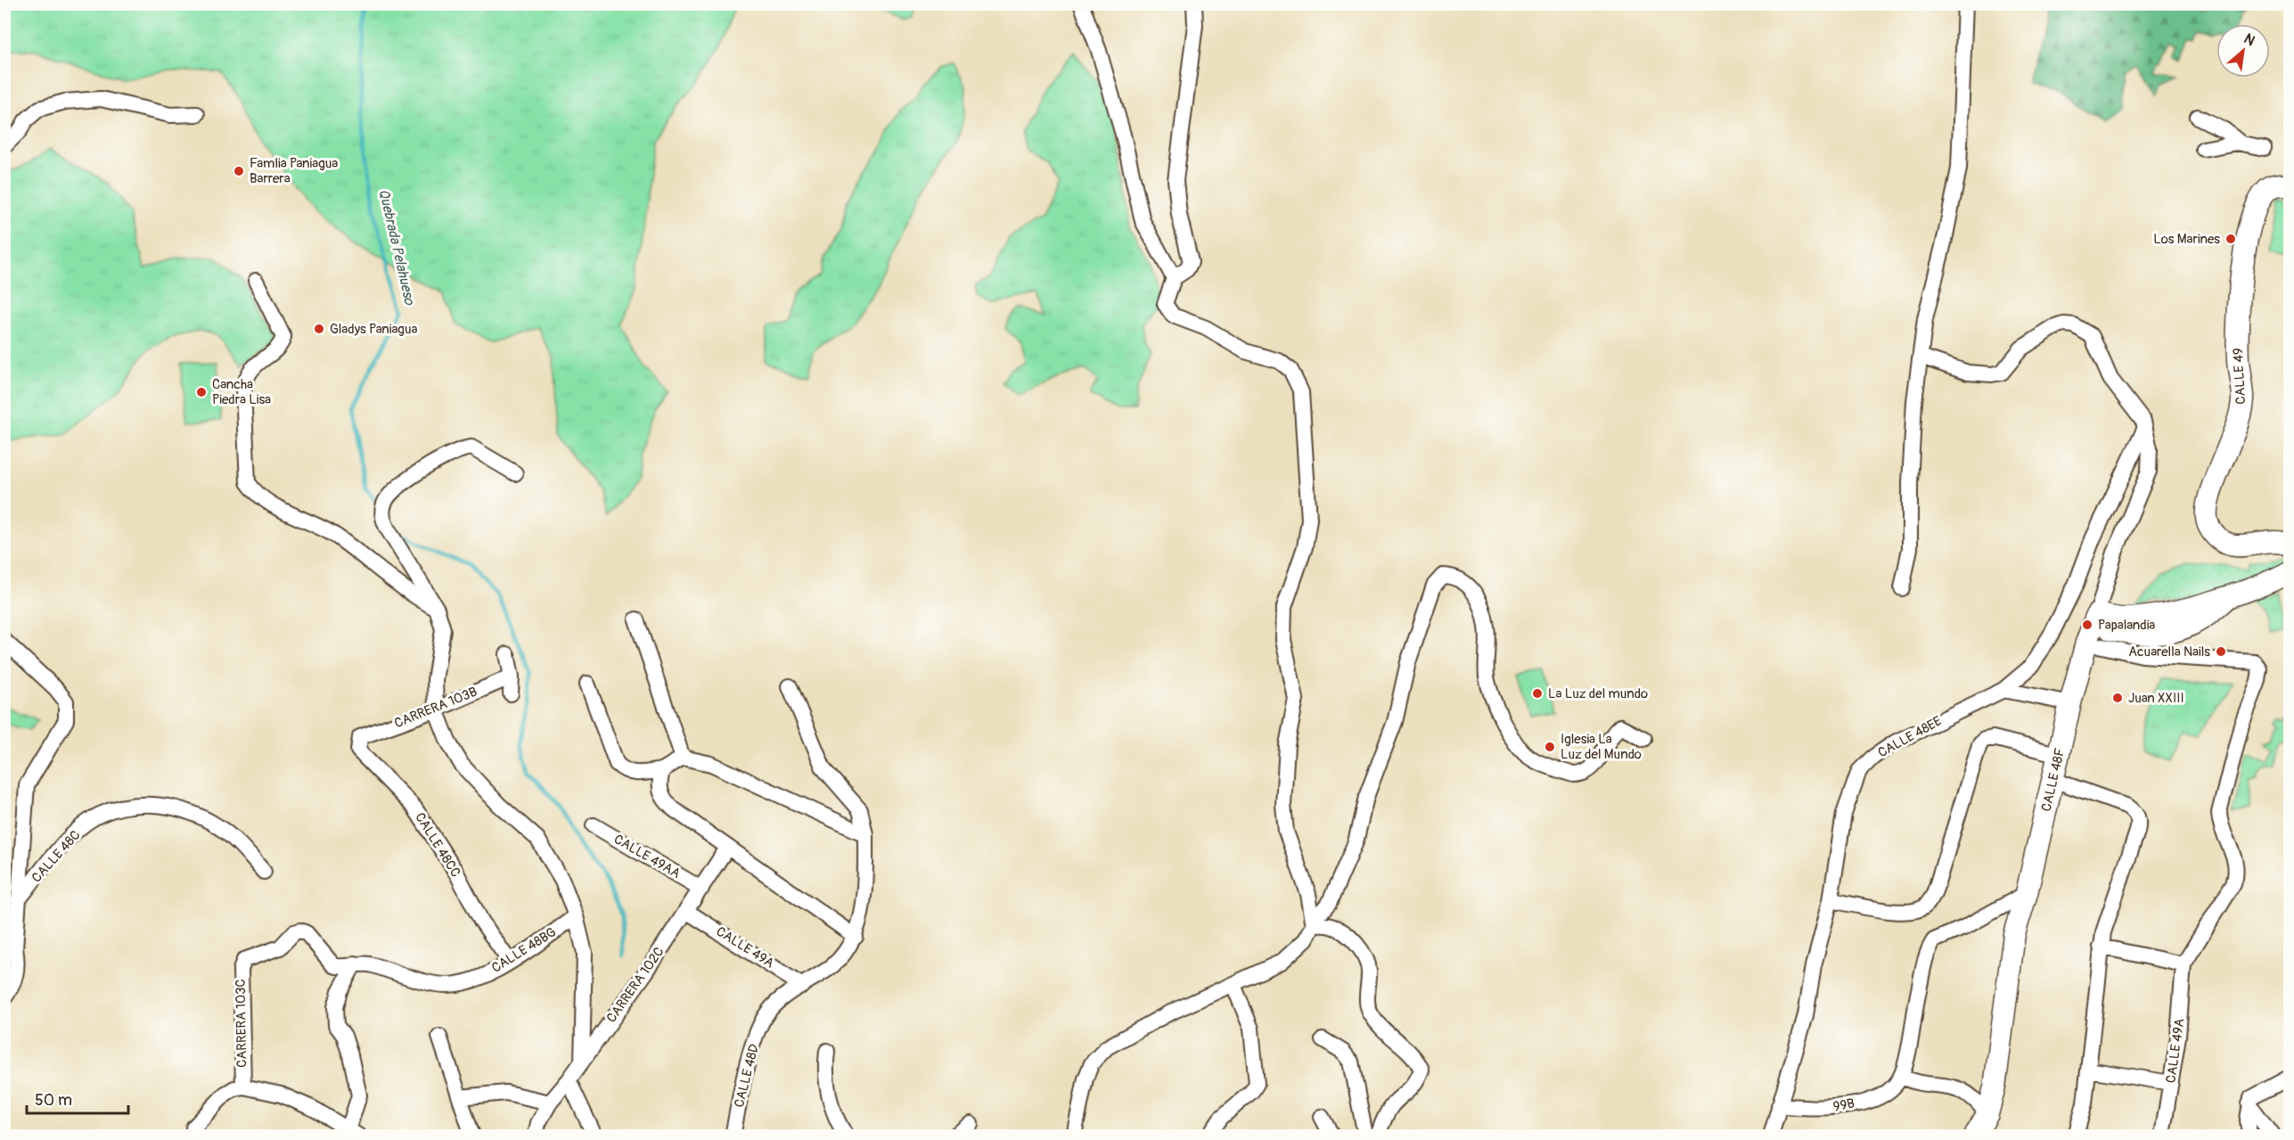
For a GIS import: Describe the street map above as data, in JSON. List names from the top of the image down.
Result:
{
  "streets": {
    "street": [
      "CALLE 49",
      "CARRERA 103B",
      "CALLE 48EE",
      "CALLE 48F",
      "CALLE 48CC",
      "CALLE 48C",
      "CALLE 49AA",
      "CALLE 49A",
      "CALLE 48BG",
      "CARRERA 102C",
      "CARRERA 103C",
      "CALLE 48D",
      "99B"
    ]
  },
  "crossings": [
    ["CARRERA 103B", "CALLE 48CC"],
    ["CALLE 48EE", "CALLE 48F"],
    ["CALLE 48EE", "99B"],
    ["CALLE 48CC", "CALLE 48BG"],
    ["CALLE 49AA", "CARRERA 102C"],
    ["CALLE 49A", "CARRERA 102C"],
    ["CALLE 49A", "CALLE 48D"],
    ["CALLE 48BG", "CARRERA 103C"]
  ],
  "water": ["Quebrada Pelahueso"],
  "places": [
    "Famlia Paniagua Barrera",
    "Los Marines",
    "Gladys Paniagua",
    "Cancha Piedra Lisa",
    "Papalandia",
    "Acuarella Nails",
    "La Luz del mundo",
    "Juan XXIII",
    "Iglesia La Luz del Mundo"
  ],
  "scale_bar": "50 m",
  "north": "top right"
}
